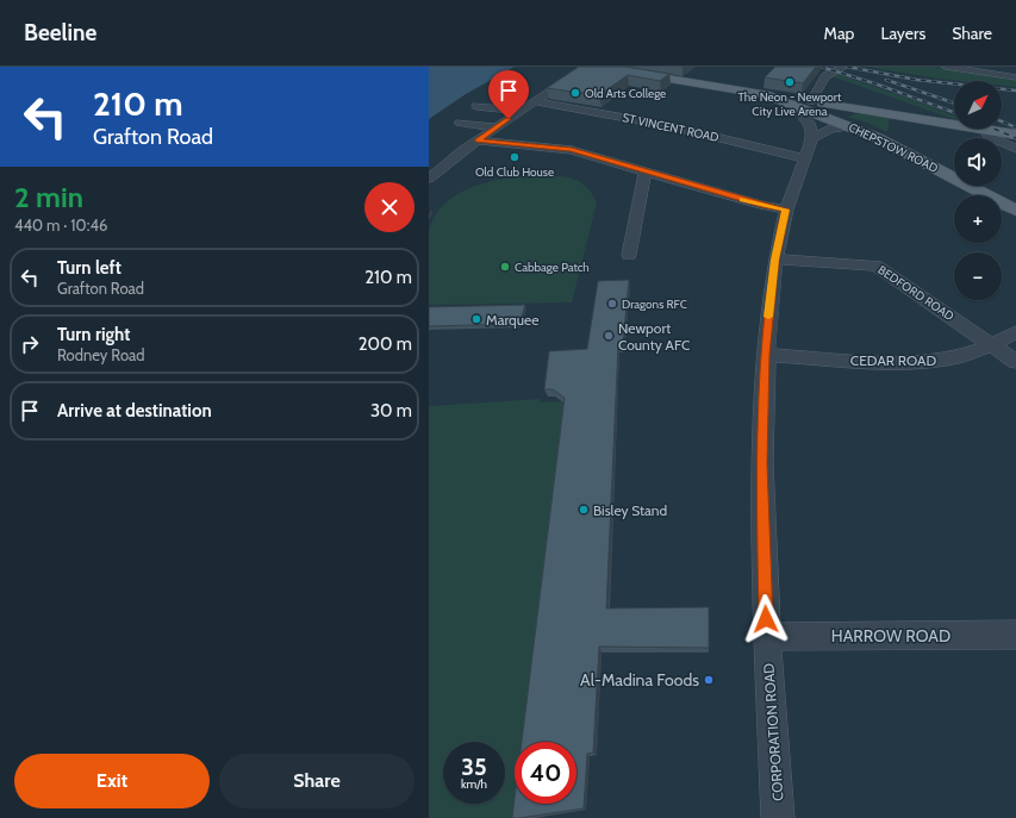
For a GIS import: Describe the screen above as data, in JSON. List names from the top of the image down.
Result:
{
  "streets": {
    "main road": ["CHEPSTOW ROAD"],
    "street": [
      "ST VINCENT ROAD",
      "BEDFORD ROAD",
      "CEDAR ROAD",
      "HARROW ROAD",
      "CORPORATION ROAD"
    ]
  },
  "crossings": [
    ["ST VINCENT ROAD", "CORPORATION ROAD"],
    ["BEDFORD ROAD", "CEDAR ROAD"],
    ["BEDFORD ROAD", "CORPORATION ROAD"],
    ["CEDAR ROAD", "CORPORATION ROAD"],
    ["HARROW ROAD", "CORPORATION ROAD"]
  ],
  "places": [
    "The Neon - Newport City Live Arena",
    "Old Arts College",
    "Old Club House",
    "Cabbage Patch",
    "Dragons RFC",
    "Marquee",
    "Newport County AFC",
    "Bisley Stand",
    "Al-Madina Foods"
  ],
  "north": "top right",
  "page": {
    "header": "Beeline",
    "nav": ["Map", "Layers", "Share"],
    "turn": ["210 m", "Grafton Road"],
    "map_buttons": ["+", "−"],
    "heading": ["2 min", "440 m · 10:46"],
    "list": [
      {
        "name": "Turn left",
        "note": "Grafton Road",
        "value": "210 m"
      },
      {
        "name": "Turn right",
        "note": "Rodney Road",
        "value": "200 m"
      },
      {
        "name": "Arrive at destination",
        "value": "30 m"
      }
    ],
    "speed": "35 km/h",
    "limit": "40",
    "buttons": ["Exit", "Share"]
  }
}
